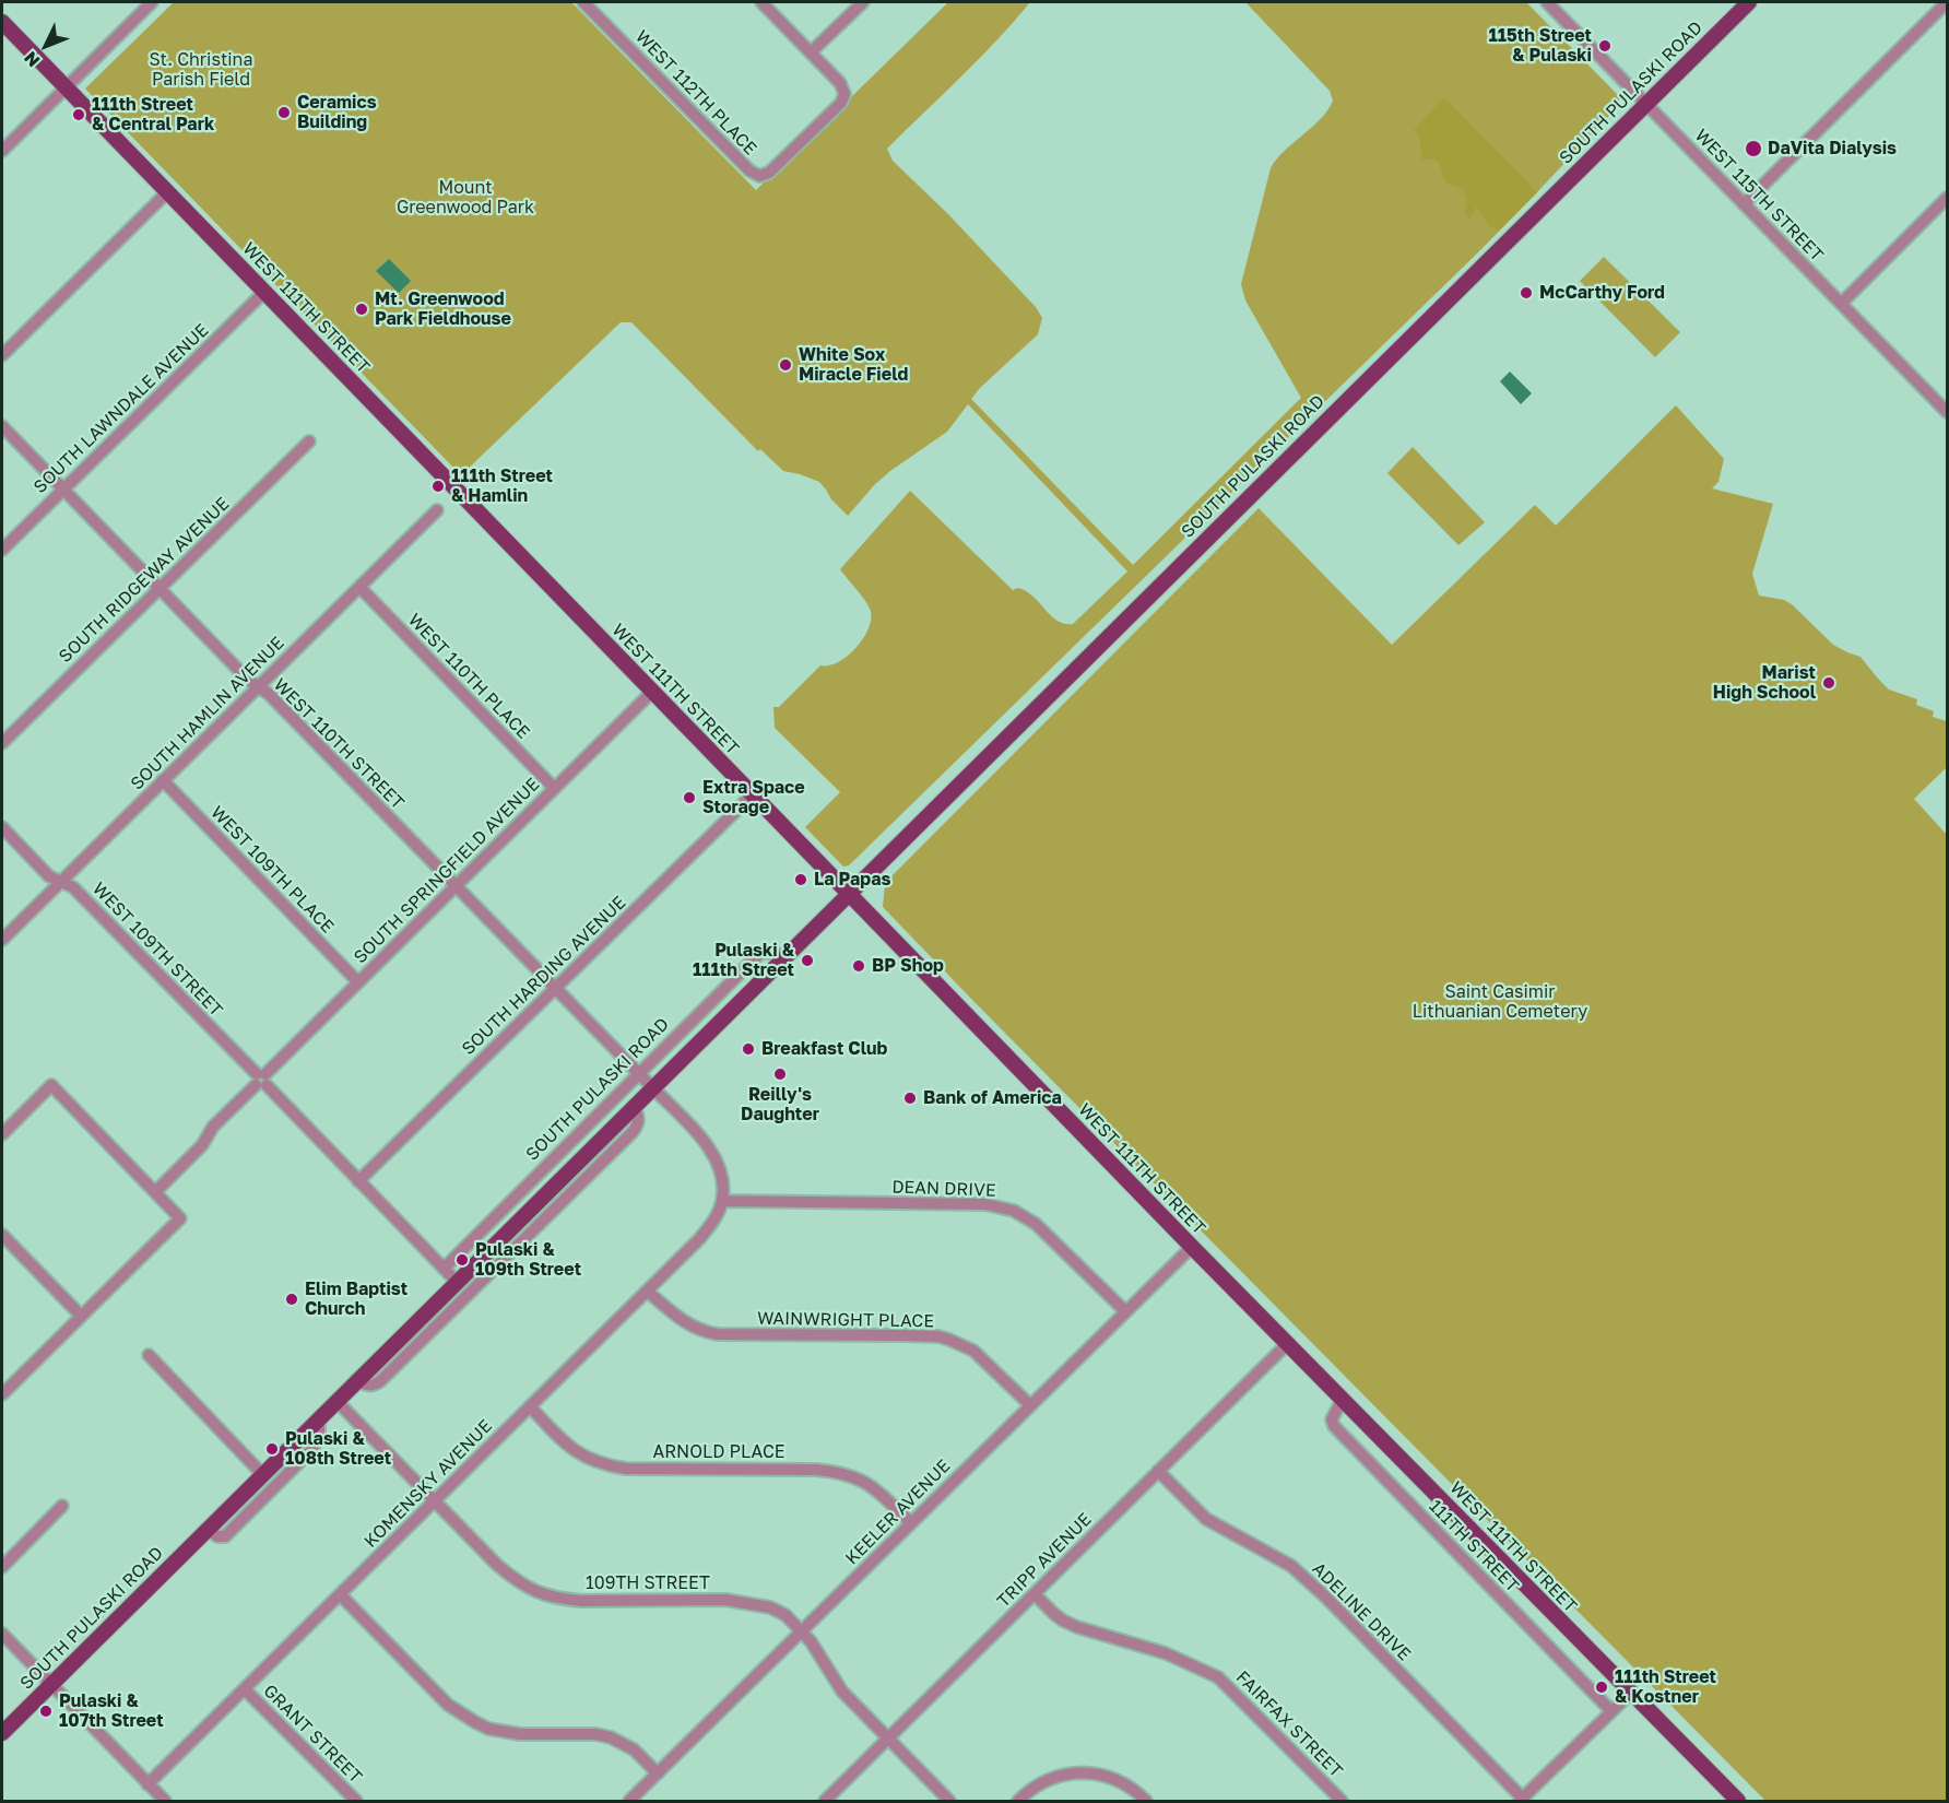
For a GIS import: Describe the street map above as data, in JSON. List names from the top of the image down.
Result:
{
  "streets": {
    "main road": ["SOUTH PULASKI ROAD", "WEST 111TH STREET"],
    "street": [
      "WEST 112TH PLACE",
      "WEST 115TH STREET",
      "SOUTH LAWNDALE AVENUE",
      "SOUTH RIDGEWAY AVENUE",
      "WEST 110TH PLACE",
      "SOUTH HAMLIN AVENUE",
      "WEST 110TH STREET",
      "WEST 109TH PLACE",
      "SOUTH SPRINGFIELD AVENUE",
      "WEST 109TH STREET",
      "SOUTH HARDING AVENUE",
      "DEAN DRIVE",
      "WAINWRIGHT PLACE",
      "ARNOLD PLACE",
      "KOMENSKY AVENUE",
      "KEELER AVENUE",
      "111TH STREET",
      "TRIPP AVENUE",
      "109TH STREET",
      "ADELINE DRIVE",
      "FAIRFAX STREET",
      "GRANT STREET"
    ]
  },
  "crossings": [
    ["SOUTH PULASKI ROAD", "WEST 115TH STREET"],
    ["SOUTH PULASKI ROAD", "WEST 111TH STREET"],
    ["SOUTH PULASKI ROAD", "WEST 110TH STREET"],
    ["SOUTH PULASKI ROAD", "WEST 109TH STREET"],
    ["SOUTH PULASKI ROAD", "109TH STREET"],
    ["WEST 111TH STREET", "SOUTH LAWNDALE AVENUE"],
    ["WEST 111TH STREET", "SOUTH SPRINGFIELD AVENUE"],
    ["WEST 111TH STREET", "SOUTH HARDING AVENUE"],
    ["WEST 111TH STREET", "KEELER AVENUE"],
    ["WEST 111TH STREET", "111TH STREET"],
    ["WEST 111TH STREET", "TRIPP AVENUE"],
    ["SOUTH LAWNDALE AVENUE", "WEST 110TH STREET"],
    ["SOUTH RIDGEWAY AVENUE", "WEST 110TH STREET"],
    ["WEST 110TH PLACE", "SOUTH HAMLIN AVENUE"],
    ["WEST 110TH PLACE", "SOUTH SPRINGFIELD AVENUE"],
    ["SOUTH HAMLIN AVENUE", "WEST 110TH STREET"],
    ["SOUTH HAMLIN AVENUE", "WEST 109TH PLACE"],
    ["SOUTH HAMLIN AVENUE", "WEST 109TH STREET"],
    ["WEST 110TH STREET", "SOUTH SPRINGFIELD AVENUE"],
    ["WEST 110TH STREET", "SOUTH HARDING AVENUE"],
    ["WEST 110TH STREET", "DEAN DRIVE"],
    ["WEST 110TH STREET", "KOMENSKY AVENUE"],
    ["WEST 109TH PLACE", "SOUTH SPRINGFIELD AVENUE"],
    ["SOUTH SPRINGFIELD AVENUE", "WEST 109TH STREET"],
    ["WEST 109TH STREET", "SOUTH HARDING AVENUE"],
    ["DEAN DRIVE", "KOMENSKY AVENUE"],
    ["DEAN DRIVE", "KEELER AVENUE"],
    ["WAINWRIGHT PLACE", "KOMENSKY AVENUE"],
    ["WAINWRIGHT PLACE", "KEELER AVENUE"],
    ["ARNOLD PLACE", "KOMENSKY AVENUE"],
    ["ARNOLD PLACE", "KEELER AVENUE"],
    ["KOMENSKY AVENUE", "109TH STREET"],
    ["KOMENSKY AVENUE", "GRANT STREET"],
    ["KEELER AVENUE", "109TH STREET"],
    ["TRIPP AVENUE", "109TH STREET"],
    ["TRIPP AVENUE", "ADELINE DRIVE"],
    ["TRIPP AVENUE", "FAIRFAX STREET"]
  ],
  "parks": ["St. Christina Parish Field", "Mount Greenwood Park", "Saint Casimir Lithuanian Cemetery"],
  "places": [
    "115th Street & Pulaski",
    "Ceramics Building",
    "111th Street & Central Park",
    "DaVita Dialysis",
    "McCarthy Ford",
    "Mt. Greenwood Park Fieldhouse",
    "White Sox Miracle Field",
    "111th Street & Hamlin",
    "Marist High School",
    "Extra Space Storage",
    "La Papas",
    "Pulaski & 111th Street",
    "BP Shop",
    "Breakfast Club",
    "Reilly's Daughter",
    "Bank of America",
    "Pulaski & 109th Street",
    "Elim Baptist Church",
    "Pulaski & 108th Street",
    "111th Street & Kostner",
    "Pulaski & 107th Street"
  ],
  "north": "bottom left"
}
